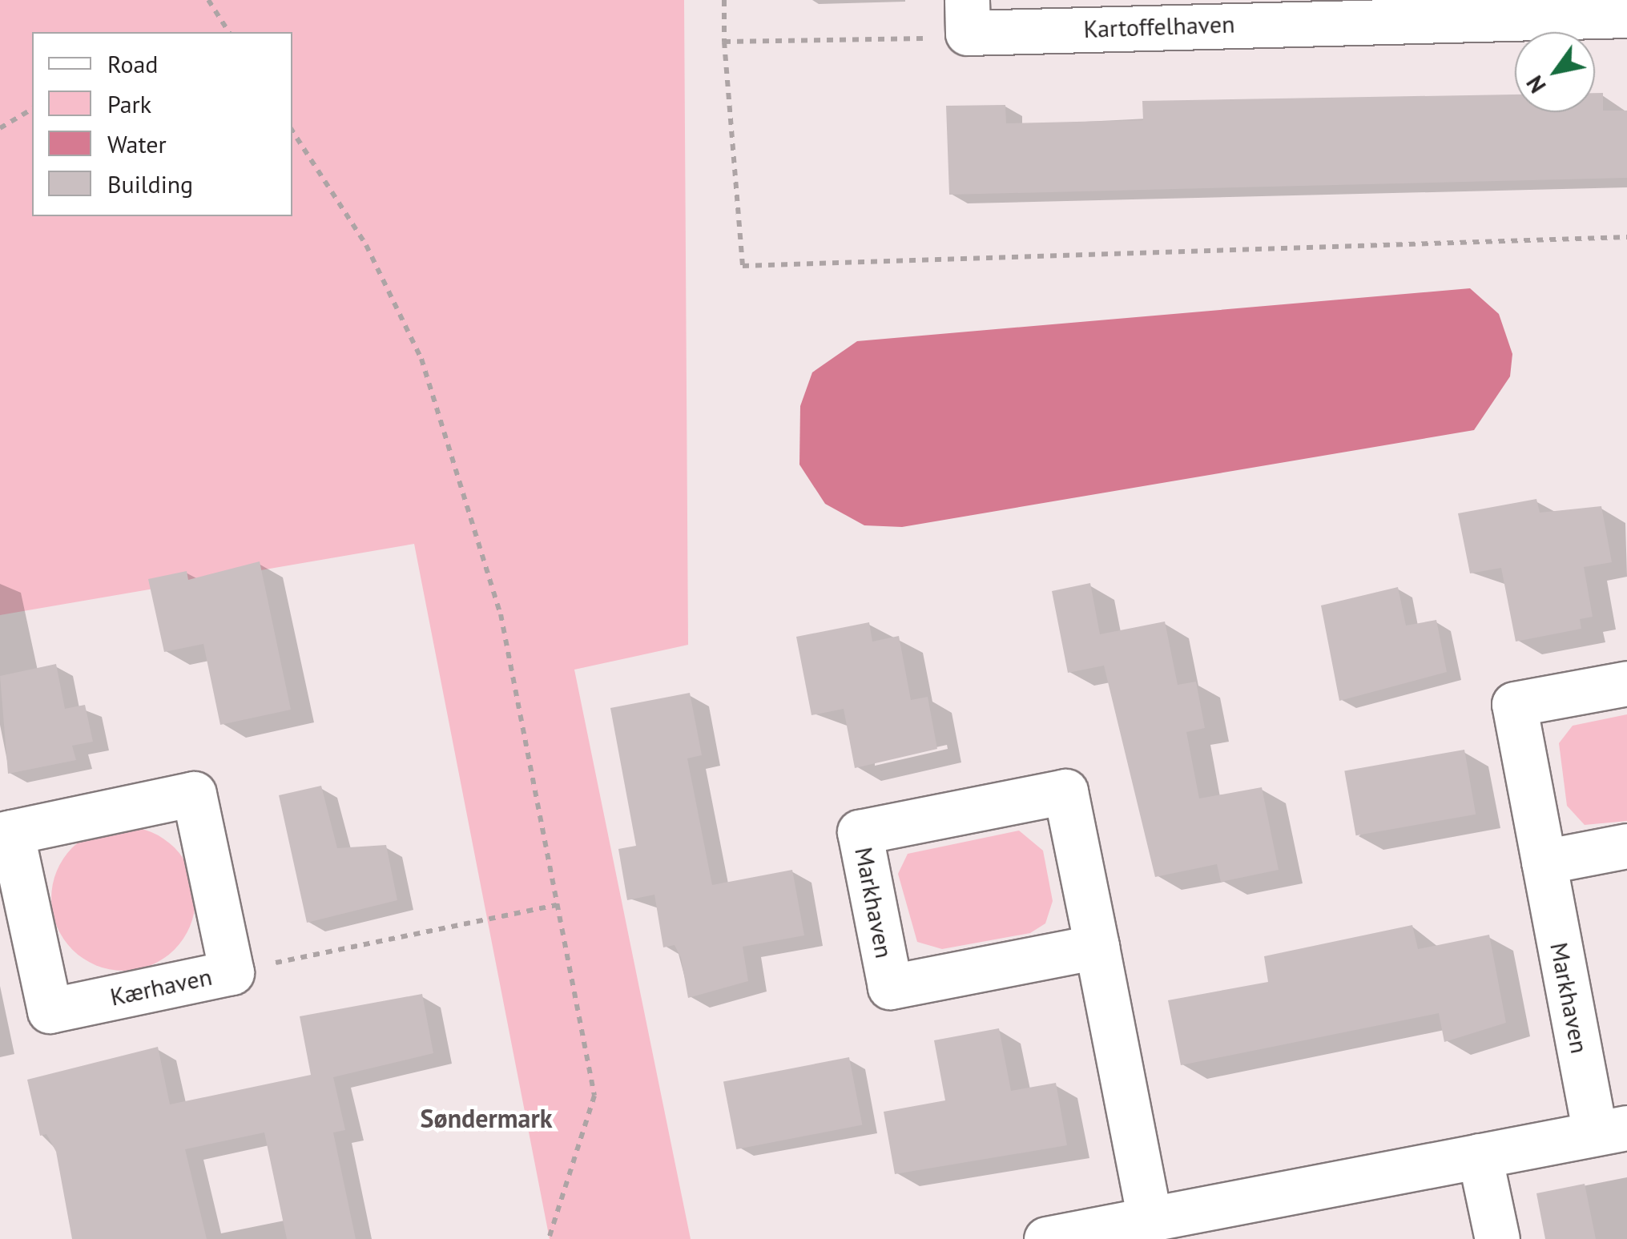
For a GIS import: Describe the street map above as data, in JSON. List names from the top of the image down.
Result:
{
  "streets": {
    "street": ["Kartoffelhaven", "Markhaven", "Kærhaven"]
  },
  "districts": ["Søndermark"],
  "legend": [
    "Road",
    "Park",
    "Water",
    "Building"
  ],
  "north": "bottom left"
}
